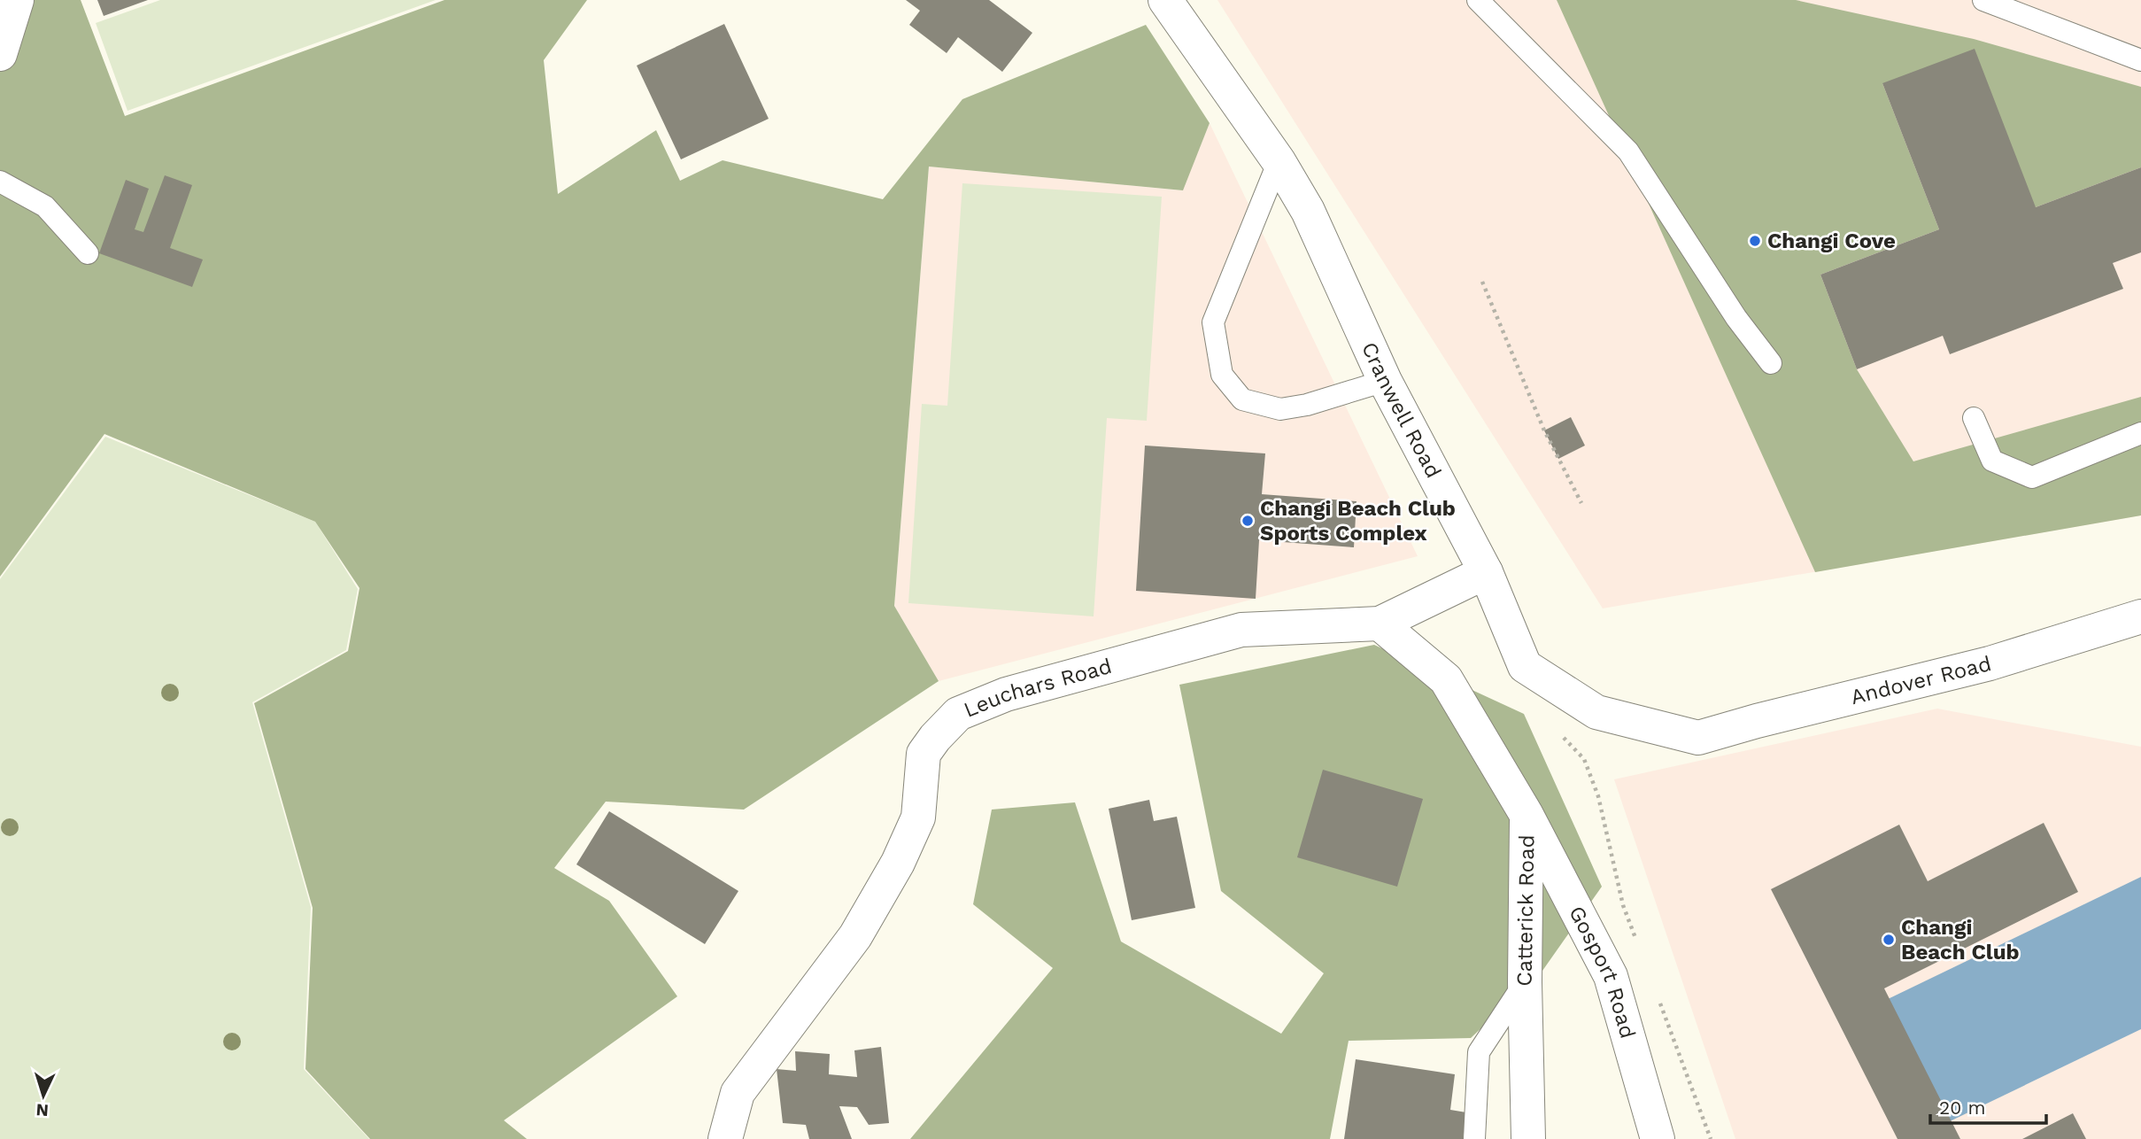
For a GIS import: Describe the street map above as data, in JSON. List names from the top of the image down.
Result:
{
  "streets": {
    "street": [
      "Cranwell Road",
      "Andover Road",
      "Leuchars Road",
      "Catterick Road",
      "Gosport Road"
    ]
  },
  "crossings": [
    ["Cranwell Road", "Andover Road"],
    ["Cranwell Road", "Leuchars Road"],
    ["Leuchars Road", "Catterick Road"],
    ["Catterick Road", "Gosport Road"]
  ],
  "places": ["Changi Cove", "Changi Beach Club Sports Complex", "Changi Beach Club"],
  "scale_bar": "20 m",
  "north": "bottom"
}
